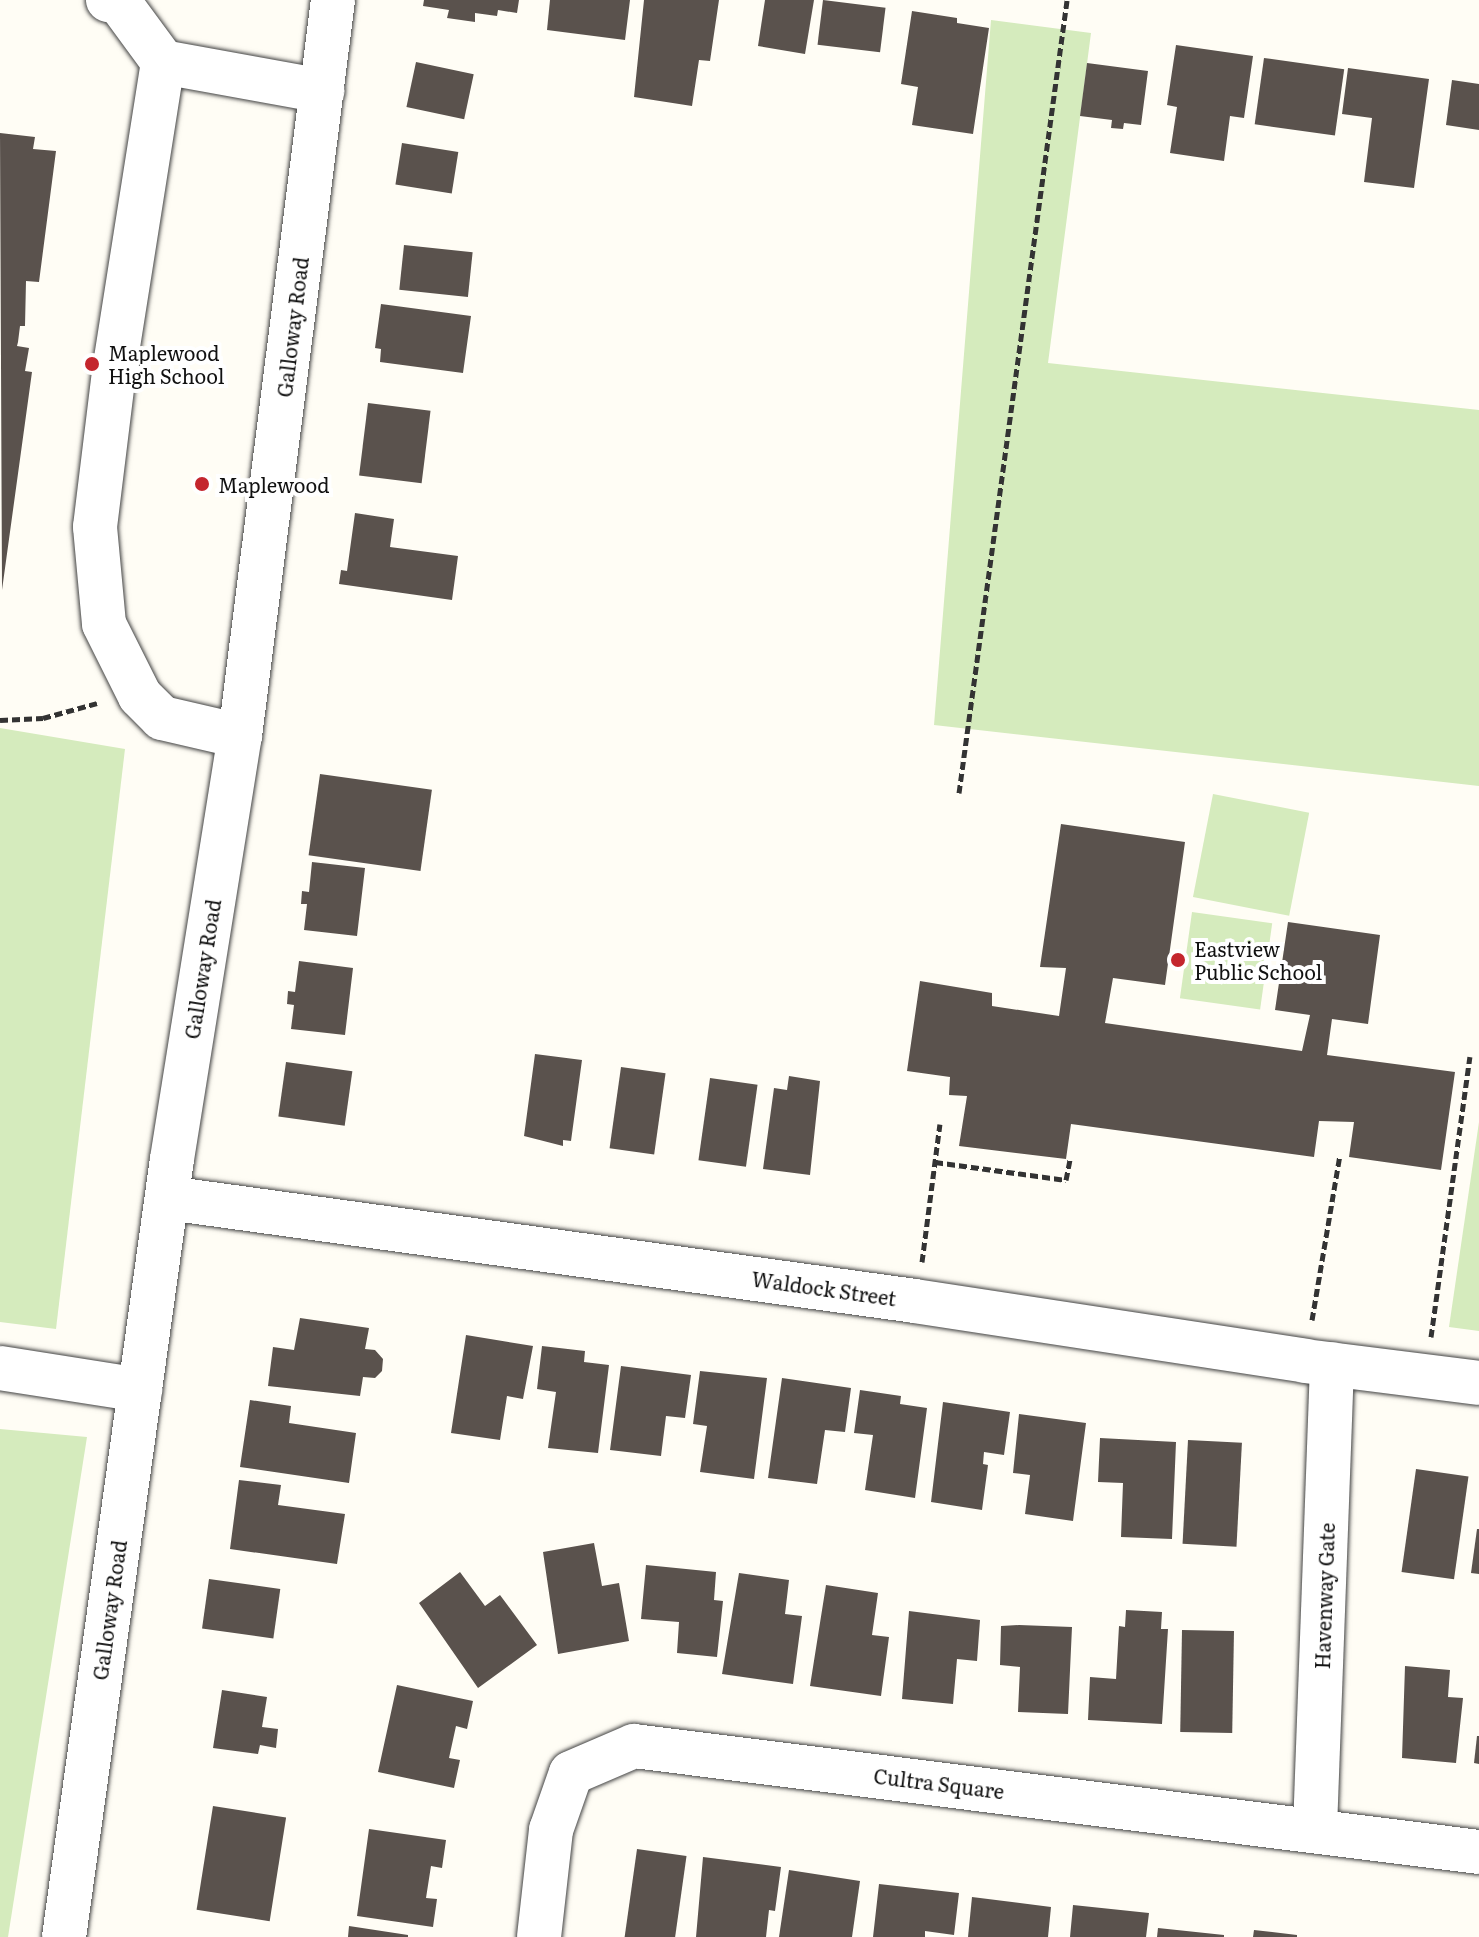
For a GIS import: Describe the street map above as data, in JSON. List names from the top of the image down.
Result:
{
  "streets": {
    "street": [
      "Galloway Road",
      "Waldock Street",
      "Havenway Gate",
      "Cultra Square"
    ]
  },
  "crossings": [
    ["Galloway Road", "Waldock Street"],
    ["Waldock Street", "Havenway Gate"],
    ["Havenway Gate", "Cultra Square"]
  ],
  "places": ["Maplewood High School", "Maplewood", "Eastview Public School"]
}
